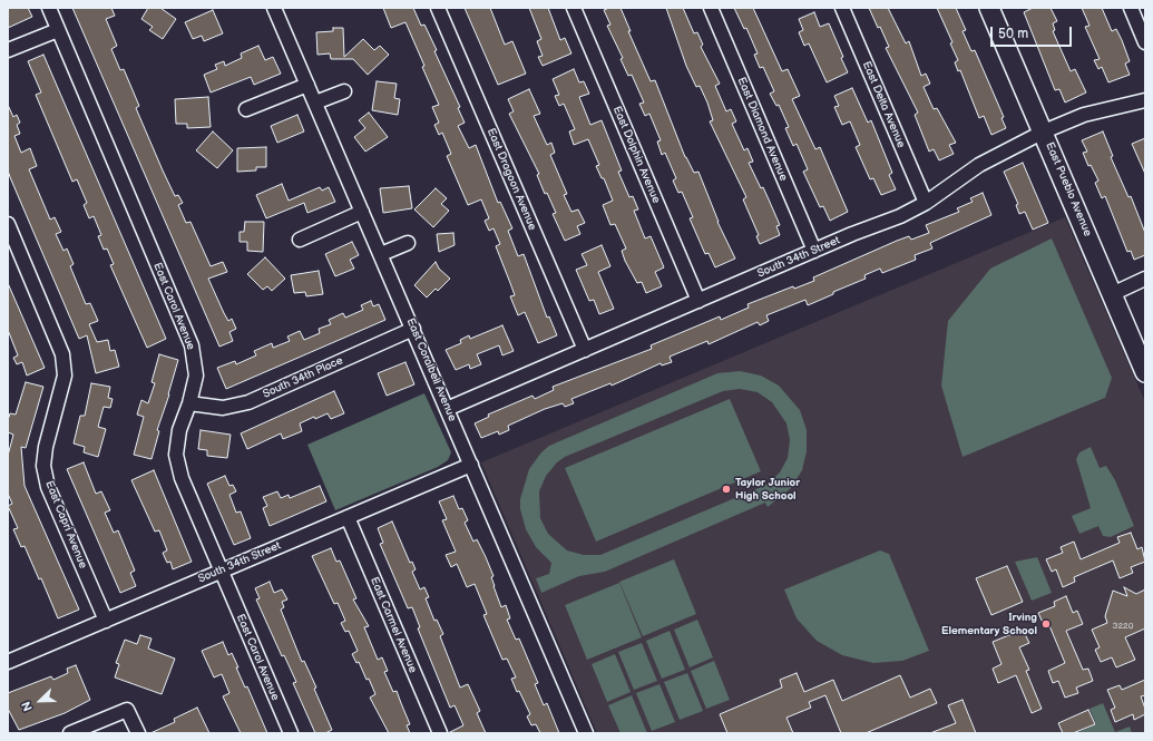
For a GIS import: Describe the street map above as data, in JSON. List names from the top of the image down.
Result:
{
  "streets": {
    "street": [
      "East Delta Avenue",
      "East Diamond Avenue",
      "East Dolphin Avenue",
      "East Dragoon Avenue",
      "East Pueblo Avenue",
      "South 34th Street",
      "East Carol Avenue",
      "East Coralbell Avenue",
      "South 34th Place",
      "East Capri Avenue",
      "East Carmel Avenue"
    ]
  },
  "crossings": [
    ["East Delta Avenue", "South 34th Street"],
    ["East Diamond Avenue", "South 34th Street"],
    ["East Dolphin Avenue", "South 34th Street"],
    ["East Dragoon Avenue", "South 34th Street"],
    ["East Pueblo Avenue", "South 34th Street"],
    ["South 34th Street", "East Carol Avenue"],
    ["South 34th Street", "East Coralbell Avenue"],
    ["South 34th Street", "East Capri Avenue"],
    ["South 34th Street", "East Carmel Avenue"],
    ["East Carol Avenue", "South 34th Place"],
    ["East Coralbell Avenue", "South 34th Place"]
  ],
  "places": ["Taylor Junior High School", "Irving Elementary School"],
  "house_numbers": ["3220"],
  "scale_bar": "50 m",
  "north": "bottom left"
}
